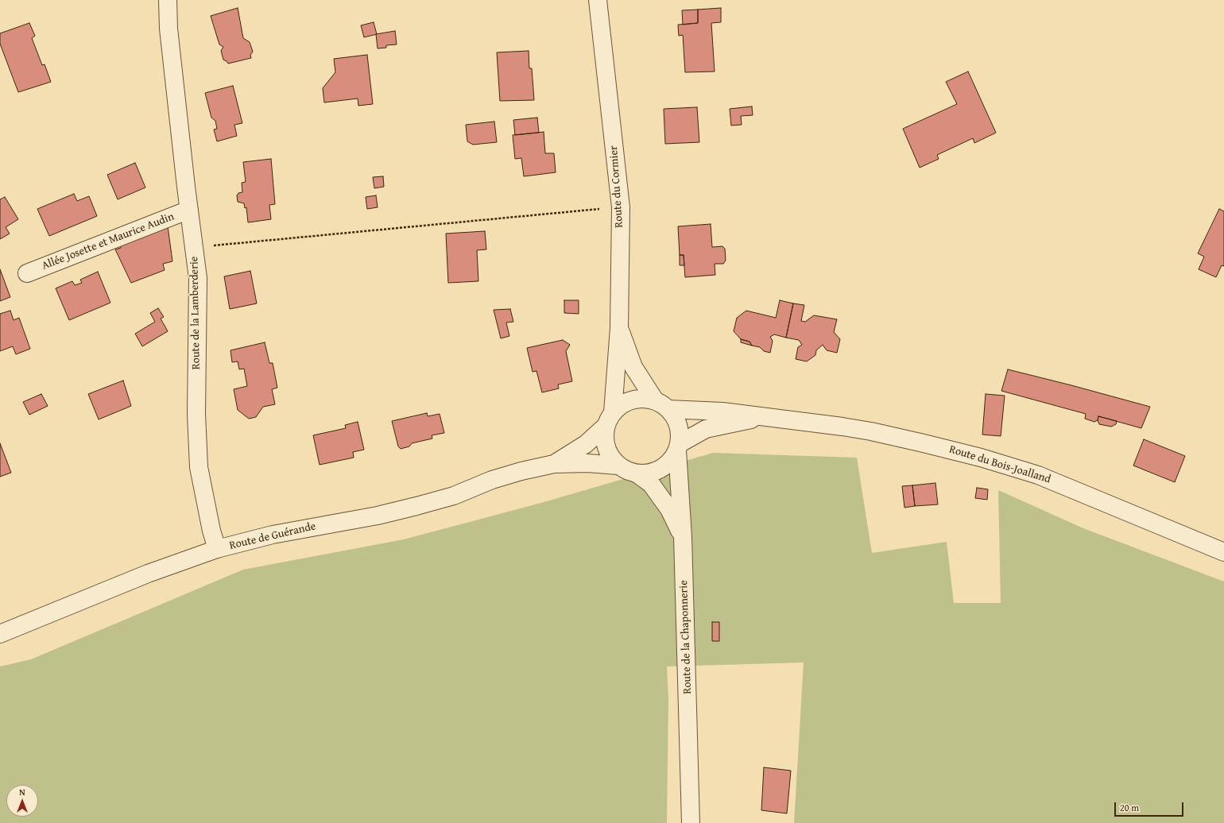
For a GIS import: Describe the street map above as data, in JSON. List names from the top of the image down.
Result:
{
  "streets": {
    "street": [
      "Route du Cormier",
      "Allée Josette et Maurice Audin",
      "Route de la Lamberderie",
      "Route du Bois-Joalland",
      "Route de Guérande",
      "Route de la Chaponnerie"
    ]
  },
  "crossings": [
    ["Route du Cormier", "Route du Bois-Joalland"],
    ["Route du Cormier", "Route de Guérande"],
    ["Route du Cormier", "Route de la Chaponnerie"],
    ["Allée Josette et Maurice Audin", "Route de la Lamberderie"],
    ["Route de la Lamberderie", "Route de Guérande"],
    ["Route du Bois-Joalland", "Route de Guérande"],
    ["Route du Bois-Joalland", "Route de la Chaponnerie"],
    ["Route de Guérande", "Route de la Chaponnerie"]
  ],
  "scale_bar": "20 m",
  "north": "top"
}
